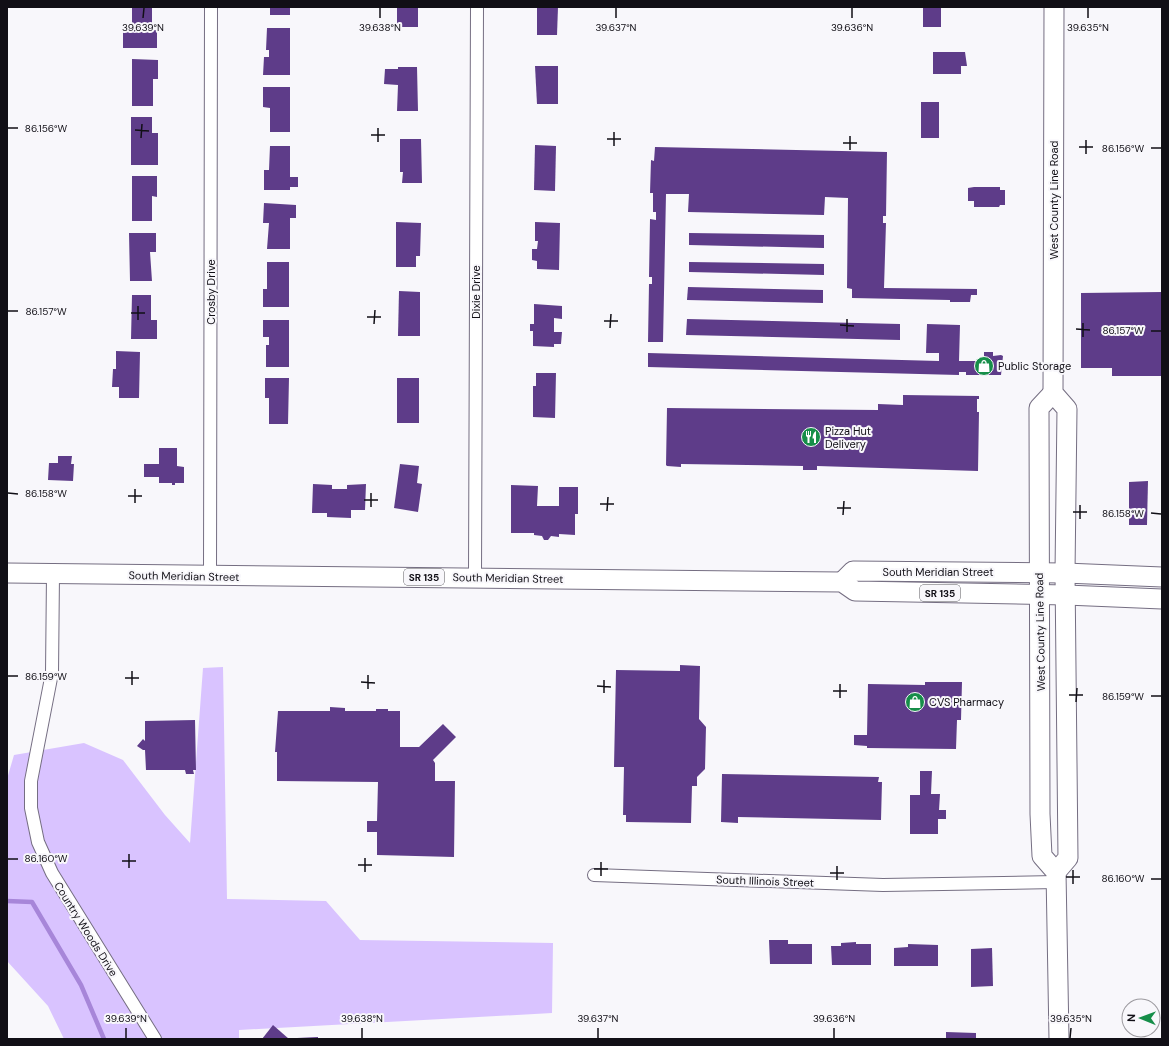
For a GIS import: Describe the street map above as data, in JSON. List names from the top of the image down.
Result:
{
  "streets": {
    "main road": ["West County Line Road", "South Meridian Street", "SR 135"],
    "street": [
      "Crosby Drive",
      "Dixie Drive",
      "South Illinois Street",
      "Country Woods Drive"
    ]
  },
  "crossings": [
    ["West County Line Road", "South Meridian Street"],
    ["West County Line Road", "SR 135"],
    ["West County Line Road", "South Illinois Street"],
    ["Crosby Drive", "South Meridian Street"],
    ["Dixie Drive", "South Meridian Street"],
    ["South Meridian Street", "SR 135"],
    ["South Meridian Street", "Country Woods Drive"]
  ],
  "places": {
    "shop": ["Public Storage", "CVS Pharmacy"],
    "restaurant": ["Pizza Hut Delivery"]
  },
  "north": "left",
  "coordinates": [
    "39.639°N",
    "39.638°N",
    "39.637°N",
    "39.636°N",
    "39.635°N",
    "86.156°W",
    "86.157°W",
    "86.158°W",
    "86.159°W",
    "86.160°W"
  ]
}
